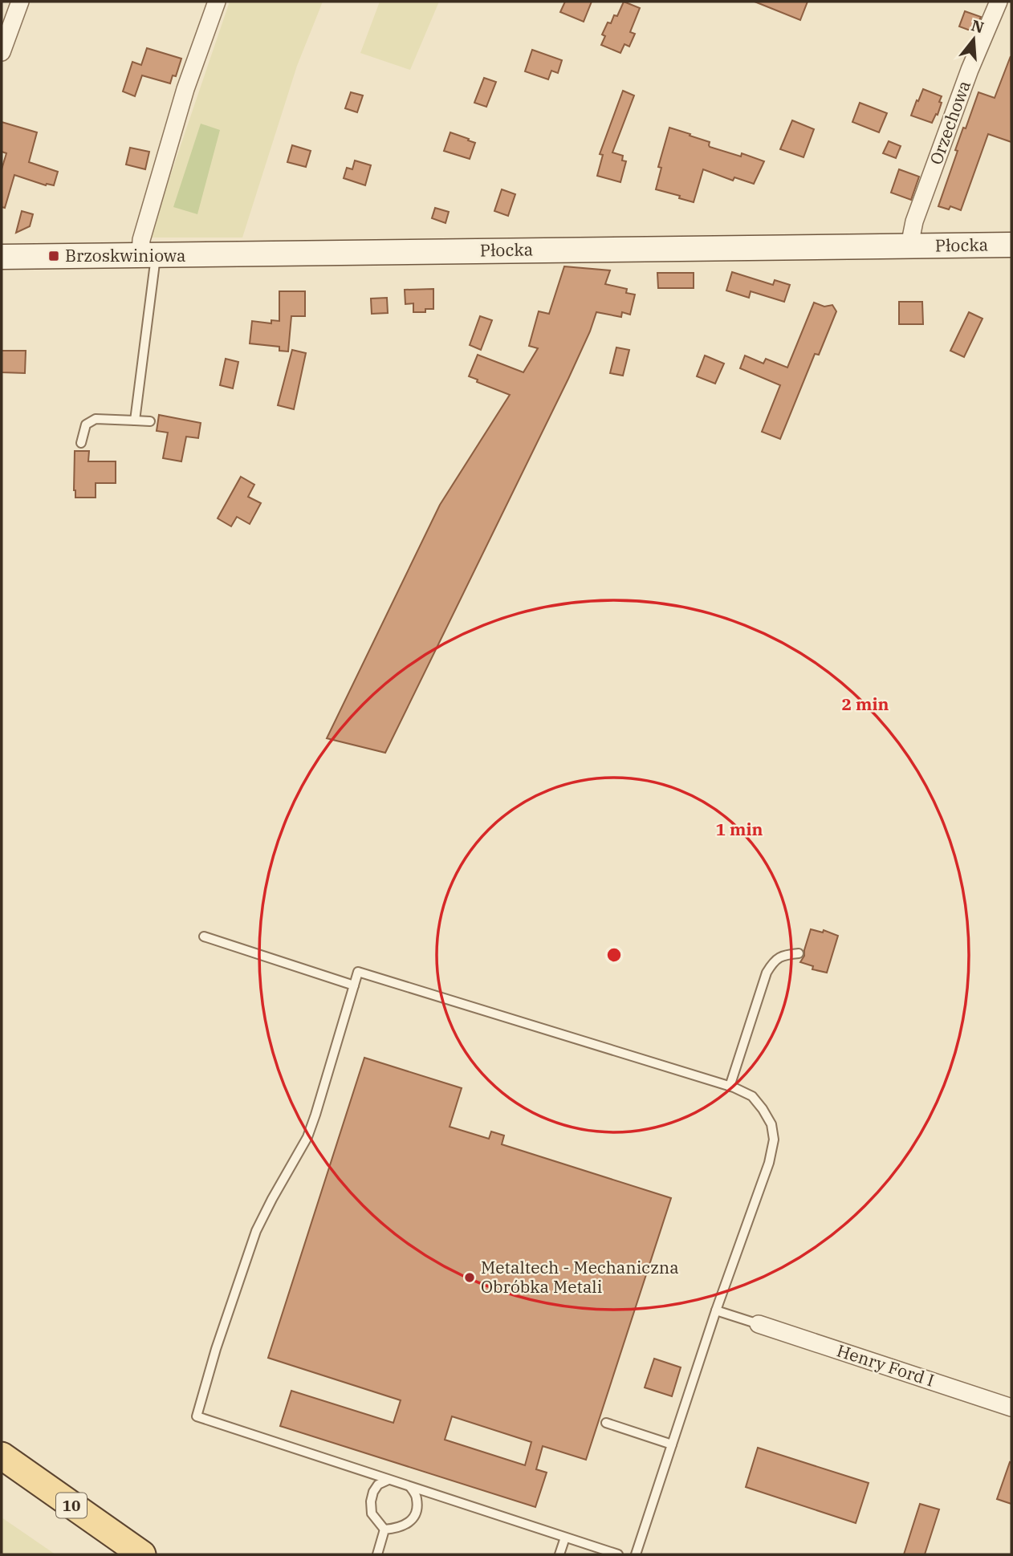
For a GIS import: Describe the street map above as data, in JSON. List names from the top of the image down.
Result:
{
  "streets": {
    "main road": ["10"],
    "street": ["Orzechowa", "Płocka", "Henry Ford I"]
  },
  "crossings": [
    ["Orzechowa", "Płocka"]
  ],
  "places": {
    "transit": ["Brzoskwiniowa"],
    "other": ["Metaltech - Mechaniczna Obróbka Metali"]
  },
  "north": "top",
  "rings": ["2 min", "1 min"]
}
